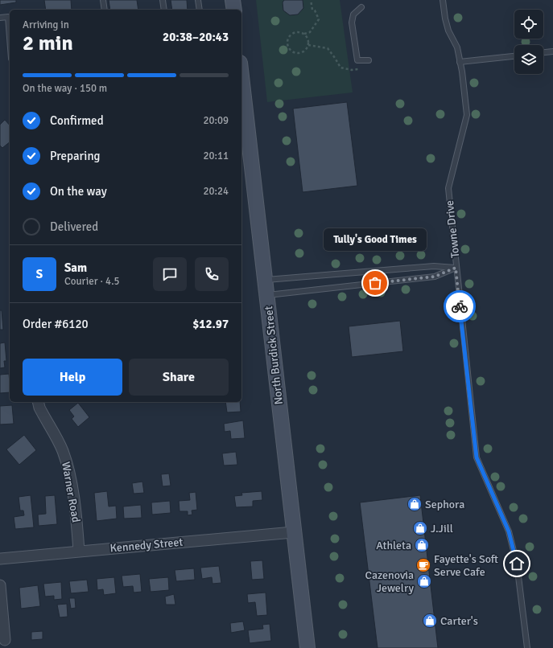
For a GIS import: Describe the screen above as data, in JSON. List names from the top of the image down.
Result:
{
  "streets": {
    "street": ["North Burdick Street", "Warner Road", "Kennedy Street"],
    "lane": ["Towne Drive"]
  },
  "crossings": [
    ["North Burdick Street", "Kennedy Street"],
    ["Warner Road", "Kennedy Street"]
  ],
  "places": {
    "other": ["Tully's Good Times"],
    "shop": [
      "Sephora",
      "J.Jill",
      "Athleta",
      "Cazenovia Jewelry",
      "Carter's"
    ],
    "cafe": ["Fayette's Soft Serve Cafe"]
  },
  "page": {
    "heading": ["2 min", "Arriving in", "20:38–20:43"],
    "panel": [
      "Sam",
      "Courier · 4.5",
      "Order #6120",
      "$12.97"
    ],
    "bar": "On the way · 150 m",
    "list": [
      ["Confirmed", "20:09"],
      ["Preparing", "20:11"],
      ["On the way", "20:24"],
      "Delivered"
    ],
    "bubble": "Tully's Good Times",
    "round": "S",
    "buttons": ["Help", "Share"]
  }
}
